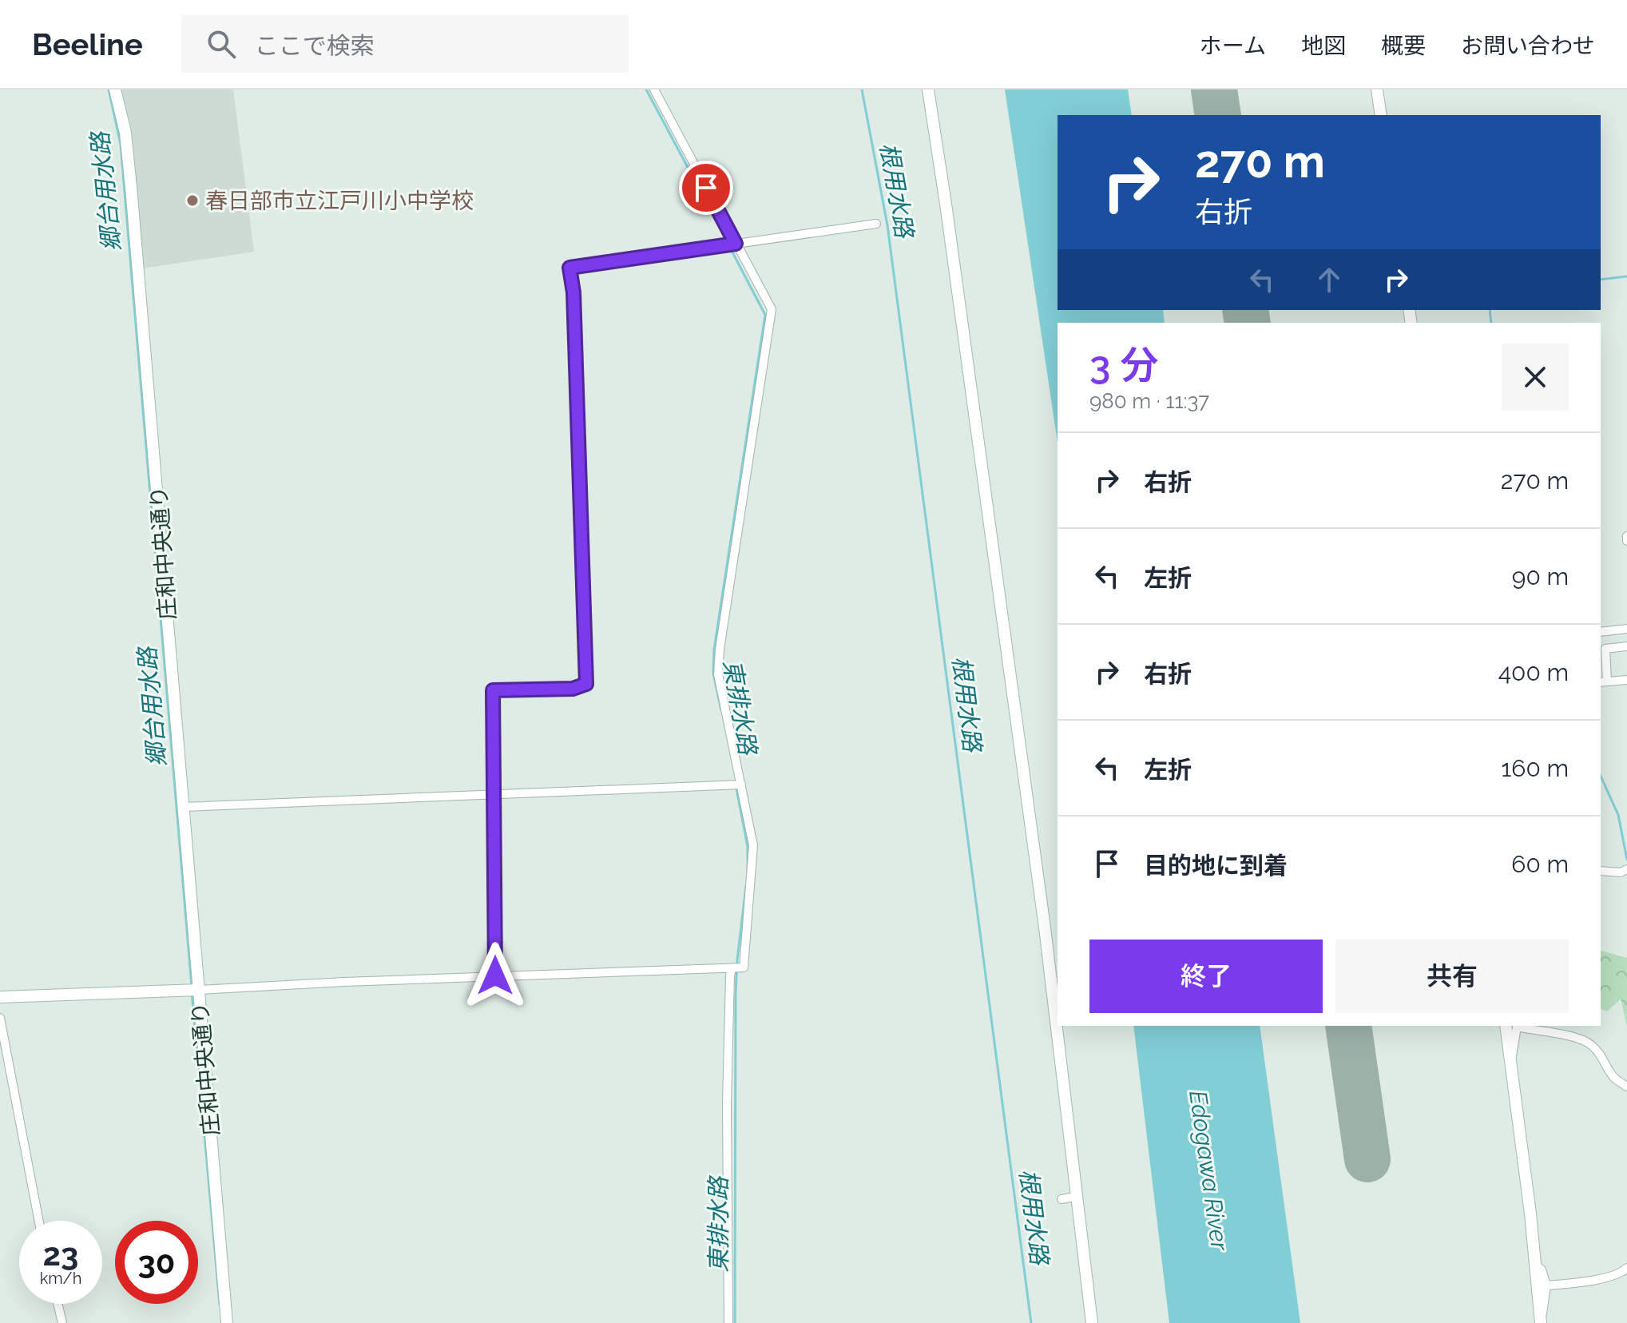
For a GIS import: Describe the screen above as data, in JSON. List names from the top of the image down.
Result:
{
  "streets": {
    "street": ["庄和中央通り"]
  },
  "water": [
    "根用水路",
    "郷台用水路",
    "東排水路",
    "Edogawa River"
  ],
  "places": ["春日部市立江戸川小中学校"],
  "page": {
    "header": "Beeline",
    "search": "ここで検索",
    "nav": [
      "ホーム",
      "地図",
      "概要",
      "お問い合わせ"
    ],
    "turn": ["270 m", "右折"],
    "heading": ["3 分", "980 m · 11:37"],
    "list": [
      {
        "name": "右折",
        "value": "270 m"
      },
      {
        "name": "左折",
        "value": "90 m"
      },
      {
        "name": "右折",
        "value": "400 m"
      },
      {
        "name": "左折",
        "value": "160 m"
      },
      {
        "name": "目的地に到着",
        "value": "60 m"
      }
    ],
    "buttons": ["終了", "共有"],
    "speed": "23 km/h",
    "limit": "30"
  }
}
